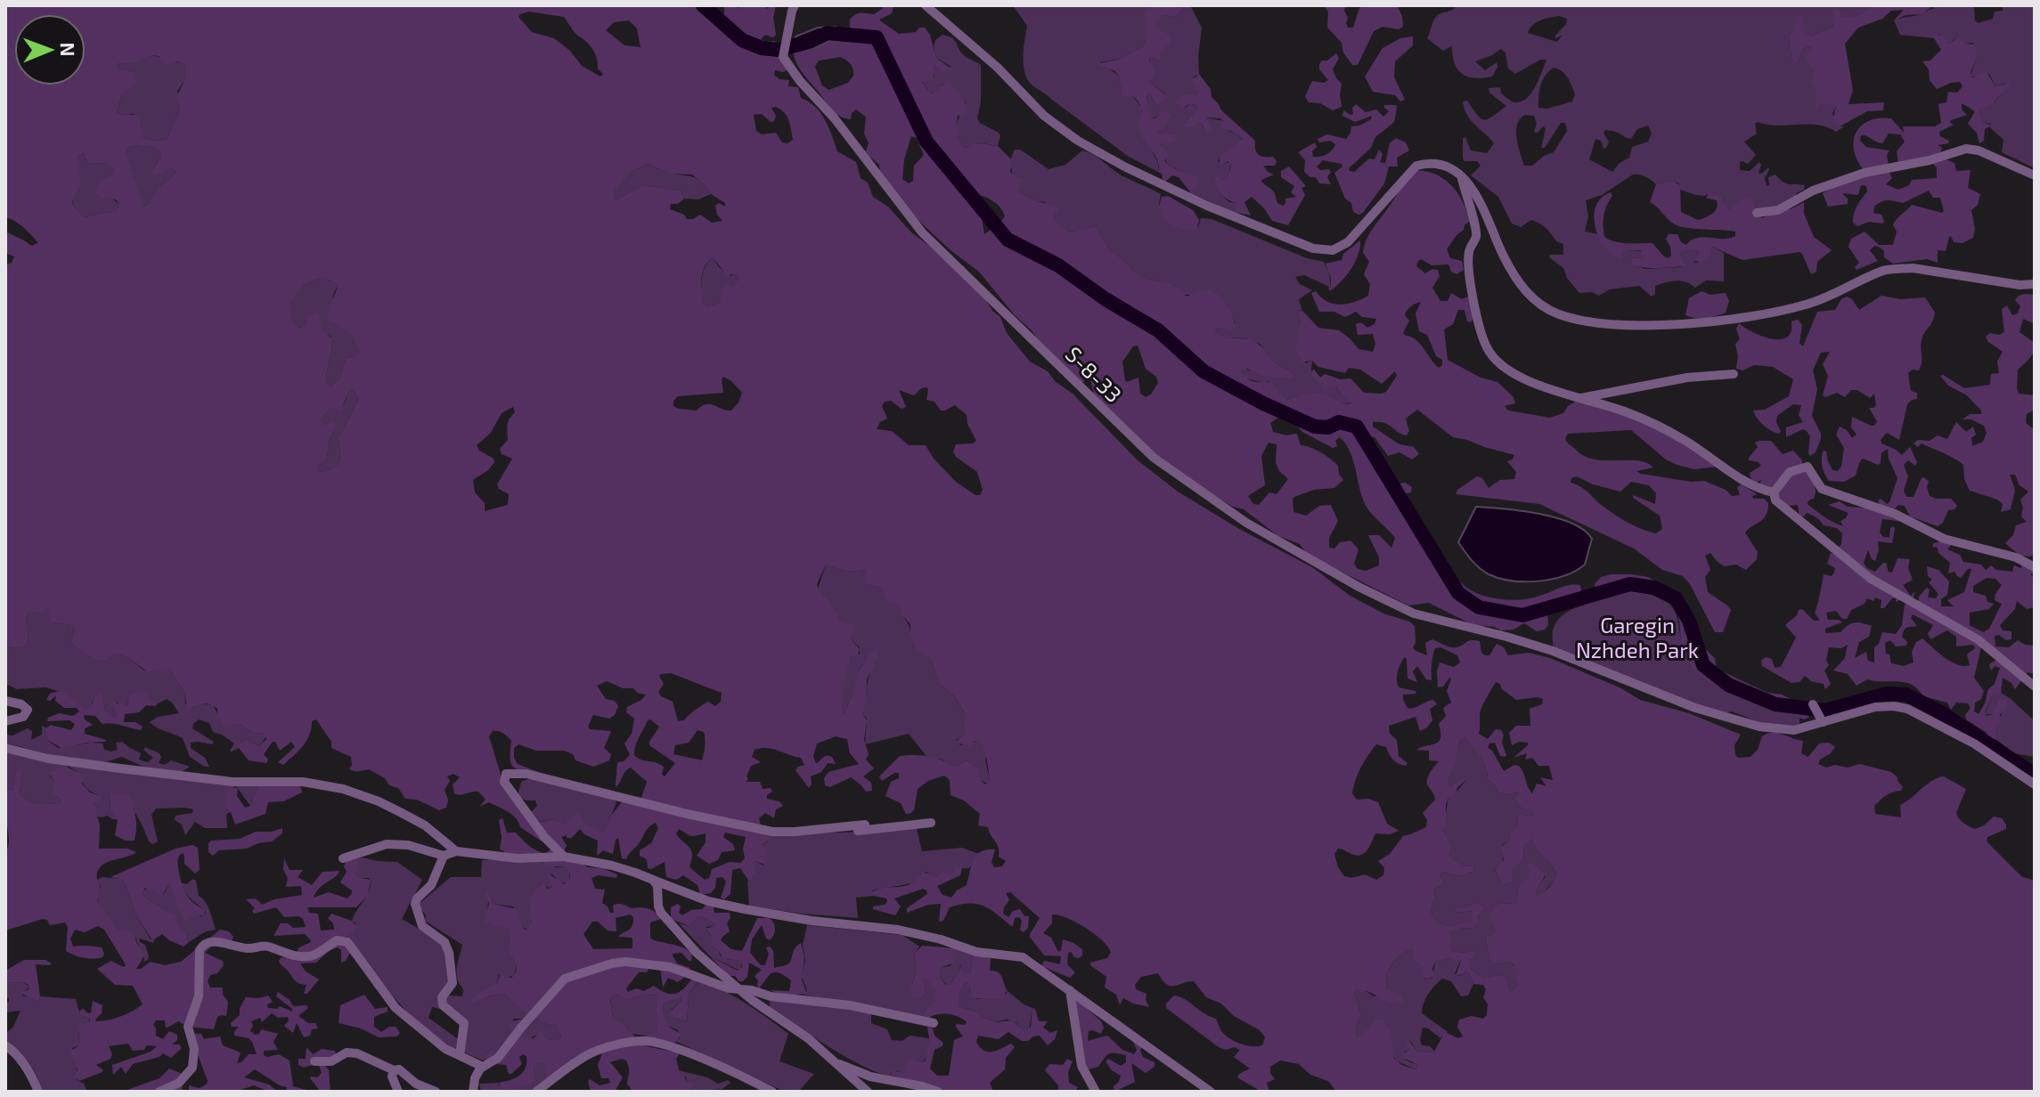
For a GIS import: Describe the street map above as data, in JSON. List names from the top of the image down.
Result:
{
  "streets": {
    "street": ["Տ-8-33"]
  },
  "parks": ["Garegin Nzhdeh Park"],
  "north": "right"
}
